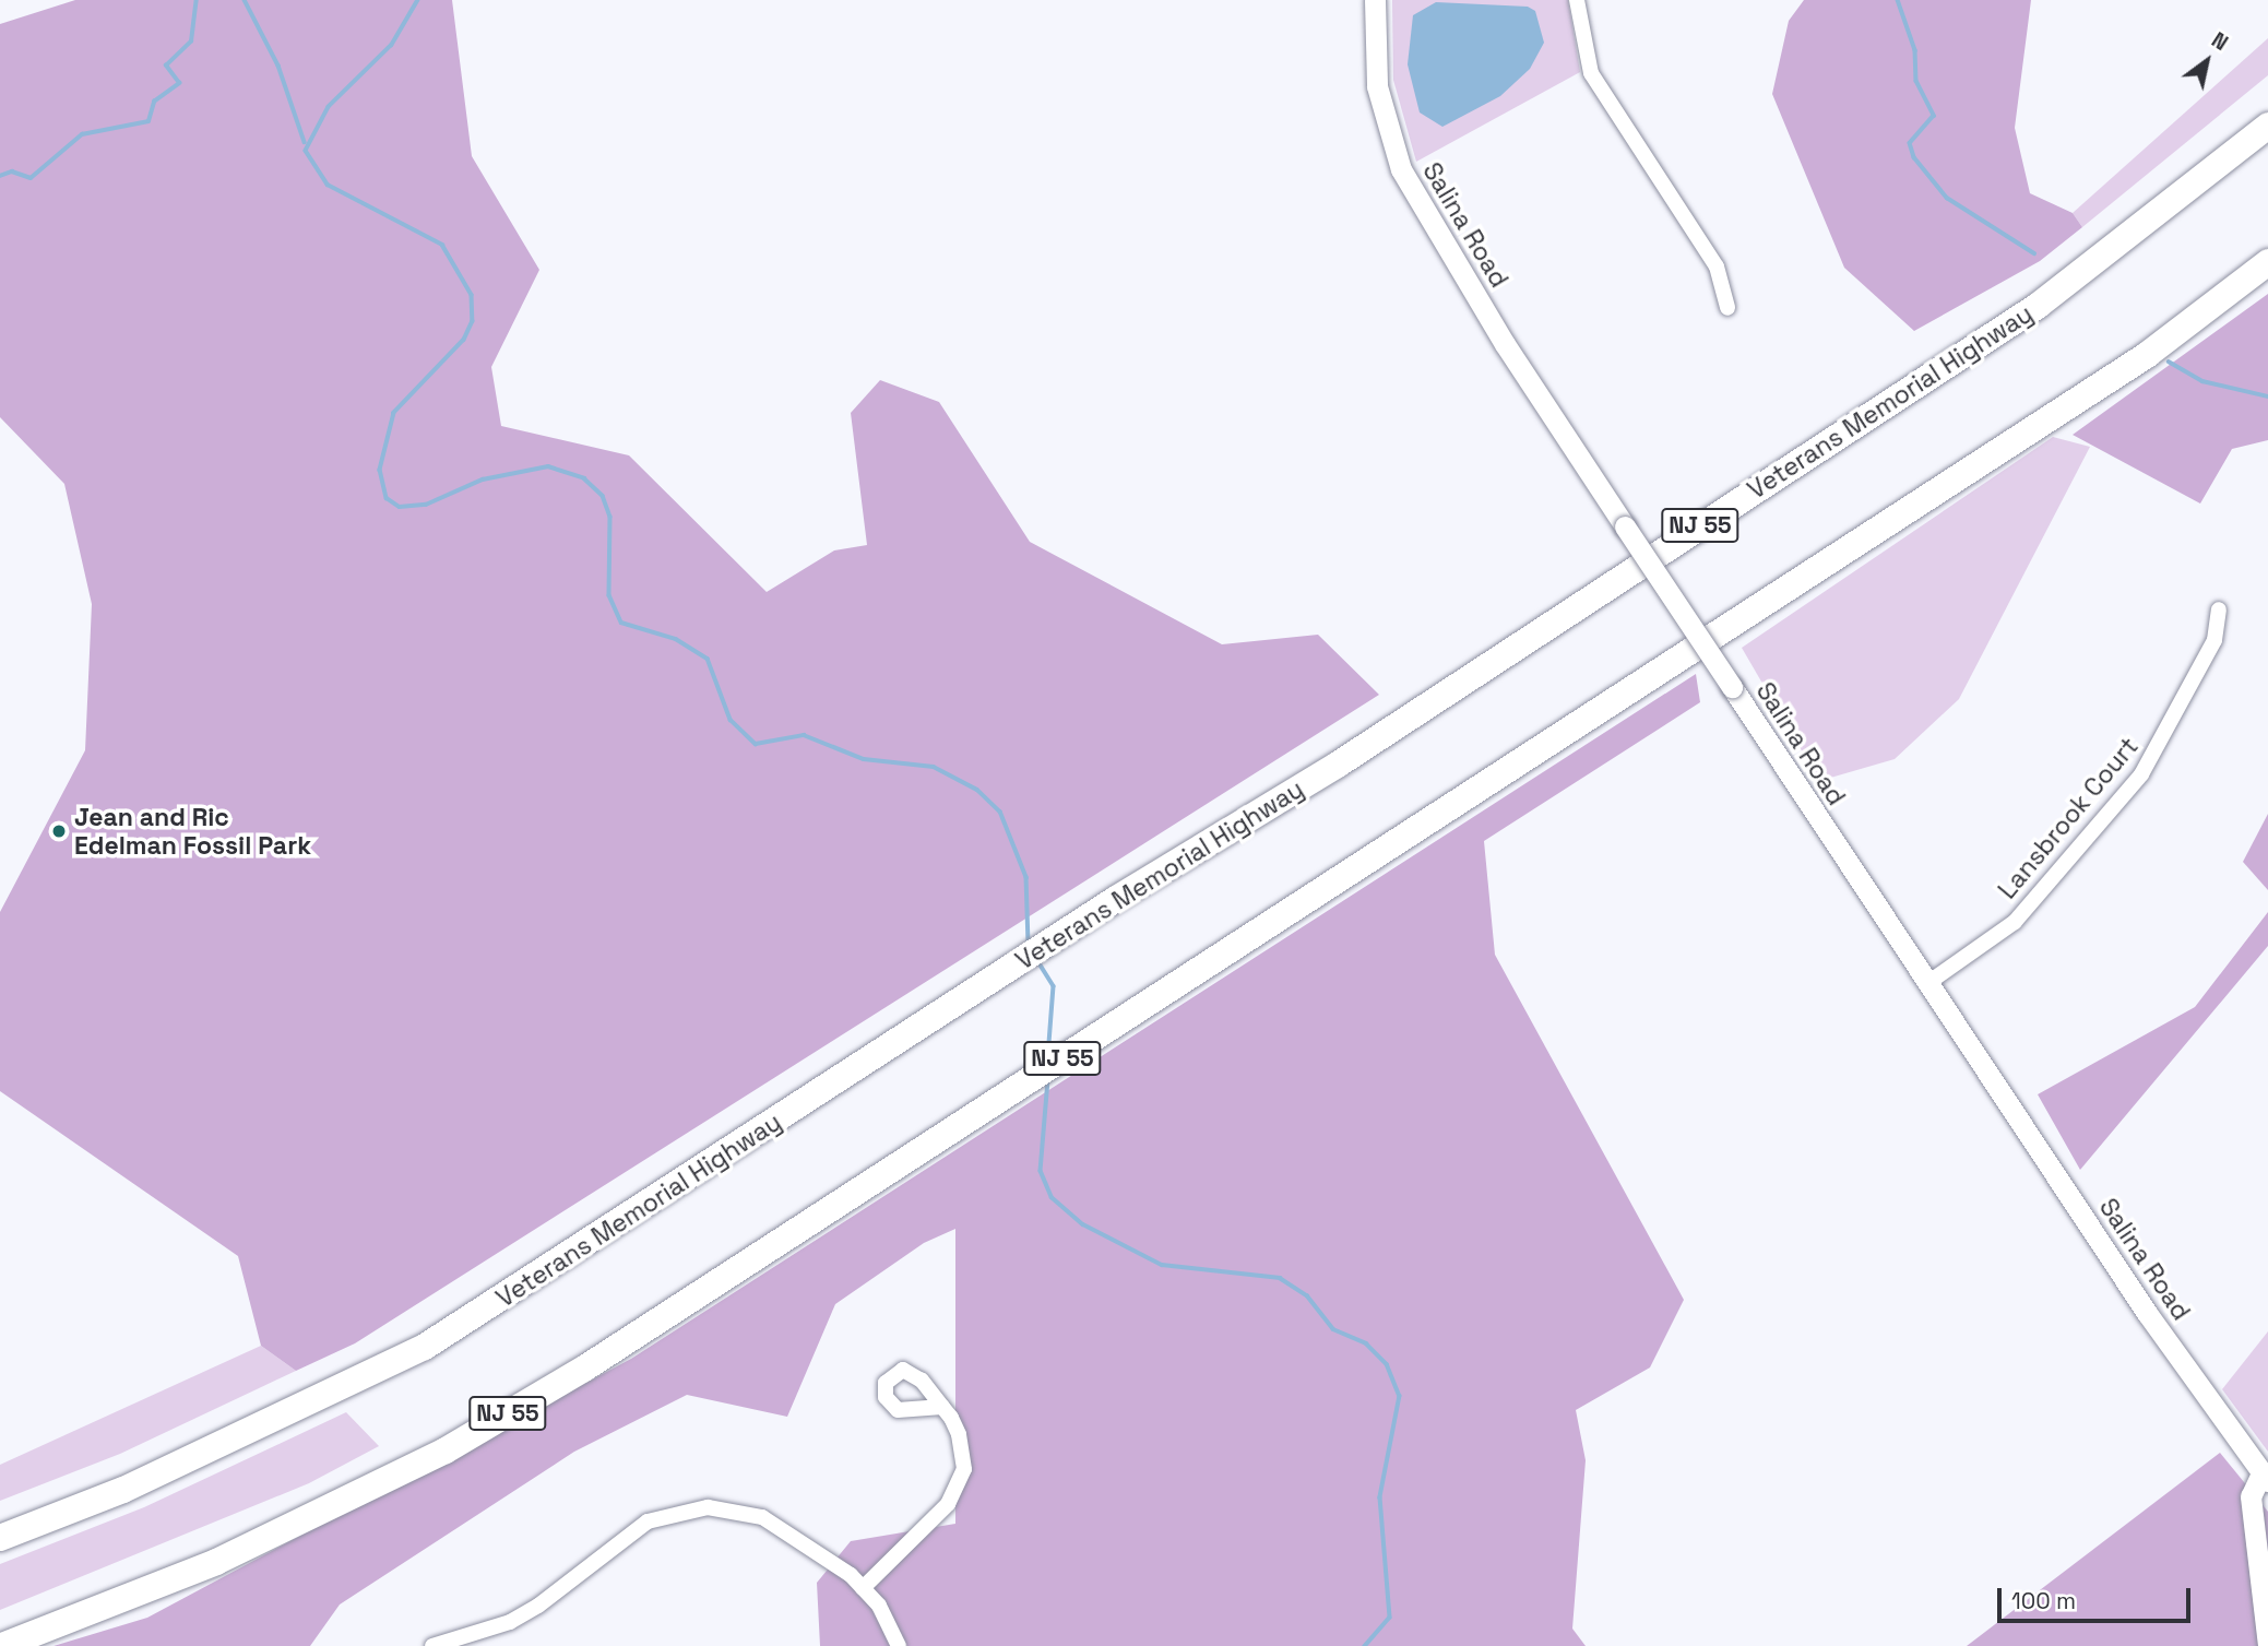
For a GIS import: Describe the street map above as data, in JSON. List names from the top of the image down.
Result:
{
  "streets": {
    "highway": ["Veterans Memorial Highway", "NJ 55"],
    "street": ["Salina Road", "Lansbrook Court"]
  },
  "crossings": [
    ["Salina Road", "Lansbrook Court"]
  ],
  "places": ["Jean and Ric Edelman Fossil Park"],
  "scale_bar": "100 m",
  "north": "top right"
}
